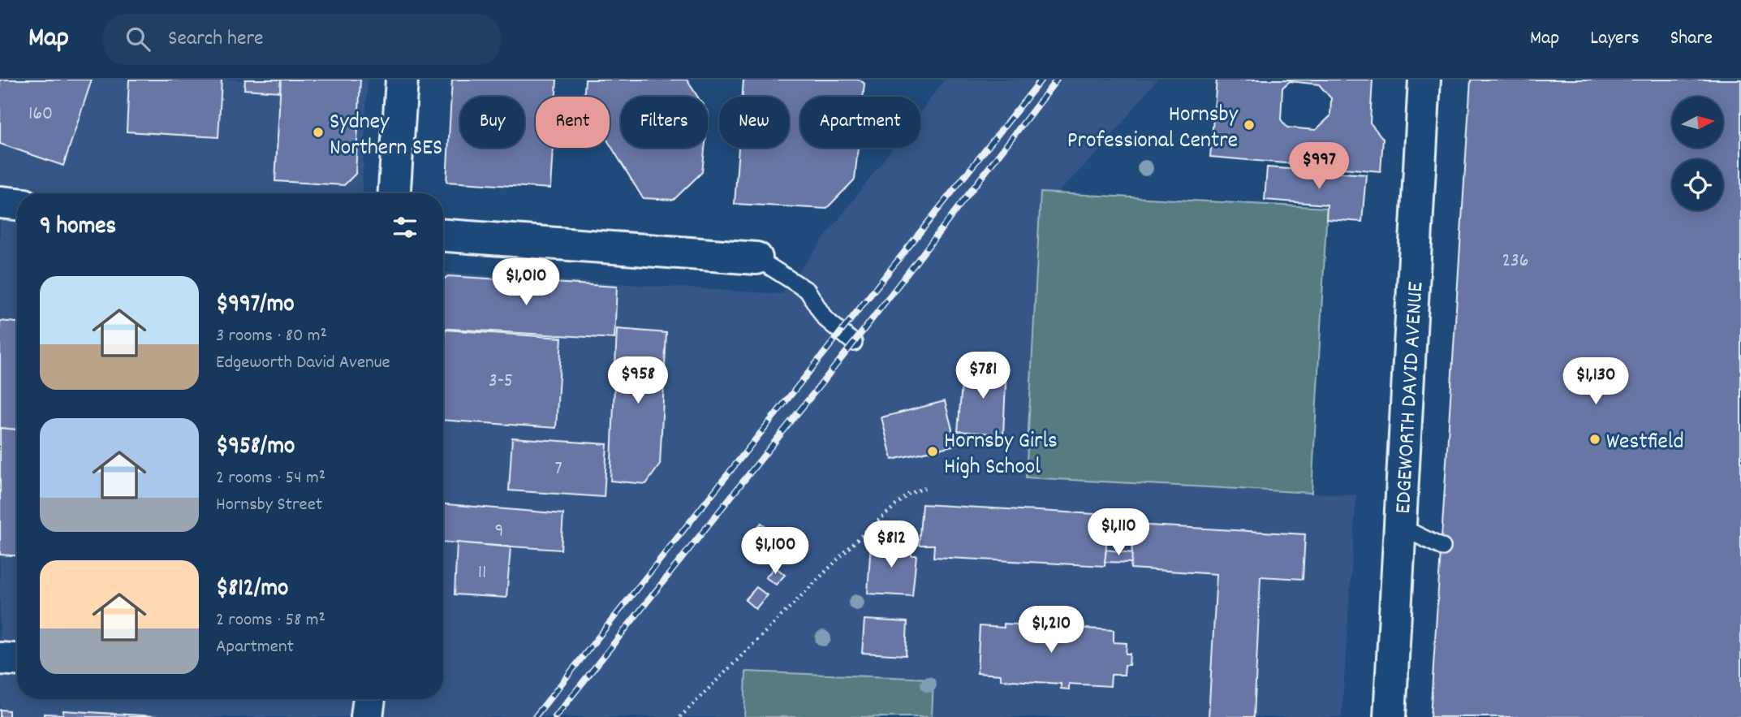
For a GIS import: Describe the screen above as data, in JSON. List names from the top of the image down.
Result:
{
  "streets": {
    "main road": ["EDGEWORTH DAVID AVENUE"]
  },
  "places": [
    "Hornsby Professional Centre",
    "Sydney Northern SES",
    "Westfield",
    "Hornsby Girls High School"
  ],
  "house_numbers": [
    "160",
    "236",
    "3-5",
    "7",
    "9",
    "11"
  ],
  "north": "right",
  "page": {
    "header": "Map",
    "search": "Search here",
    "nav": ["Map", "Layers", "Share"],
    "chip": [
      "Buy",
      "Rent",
      "Filters",
      "New",
      "Apartment"
    ],
    "price": [
      "$997",
      "$1,010",
      "$781",
      "$958",
      "$1,130",
      "$1,110",
      "$812",
      "$1,100",
      "$1,210"
    ],
    "heading": "9 homes",
    "list": [
      {
        "name": "$997/mo",
        "note": "3 rooms · 80 m² · Edgeworth David Avenue"
      },
      {
        "name": "$958/mo",
        "note": "2 rooms · 54 m² · Hornsby Street"
      },
      {
        "name": "$812/mo",
        "note": "2 rooms · 58 m² · Apartment"
      }
    ]
  }
}
